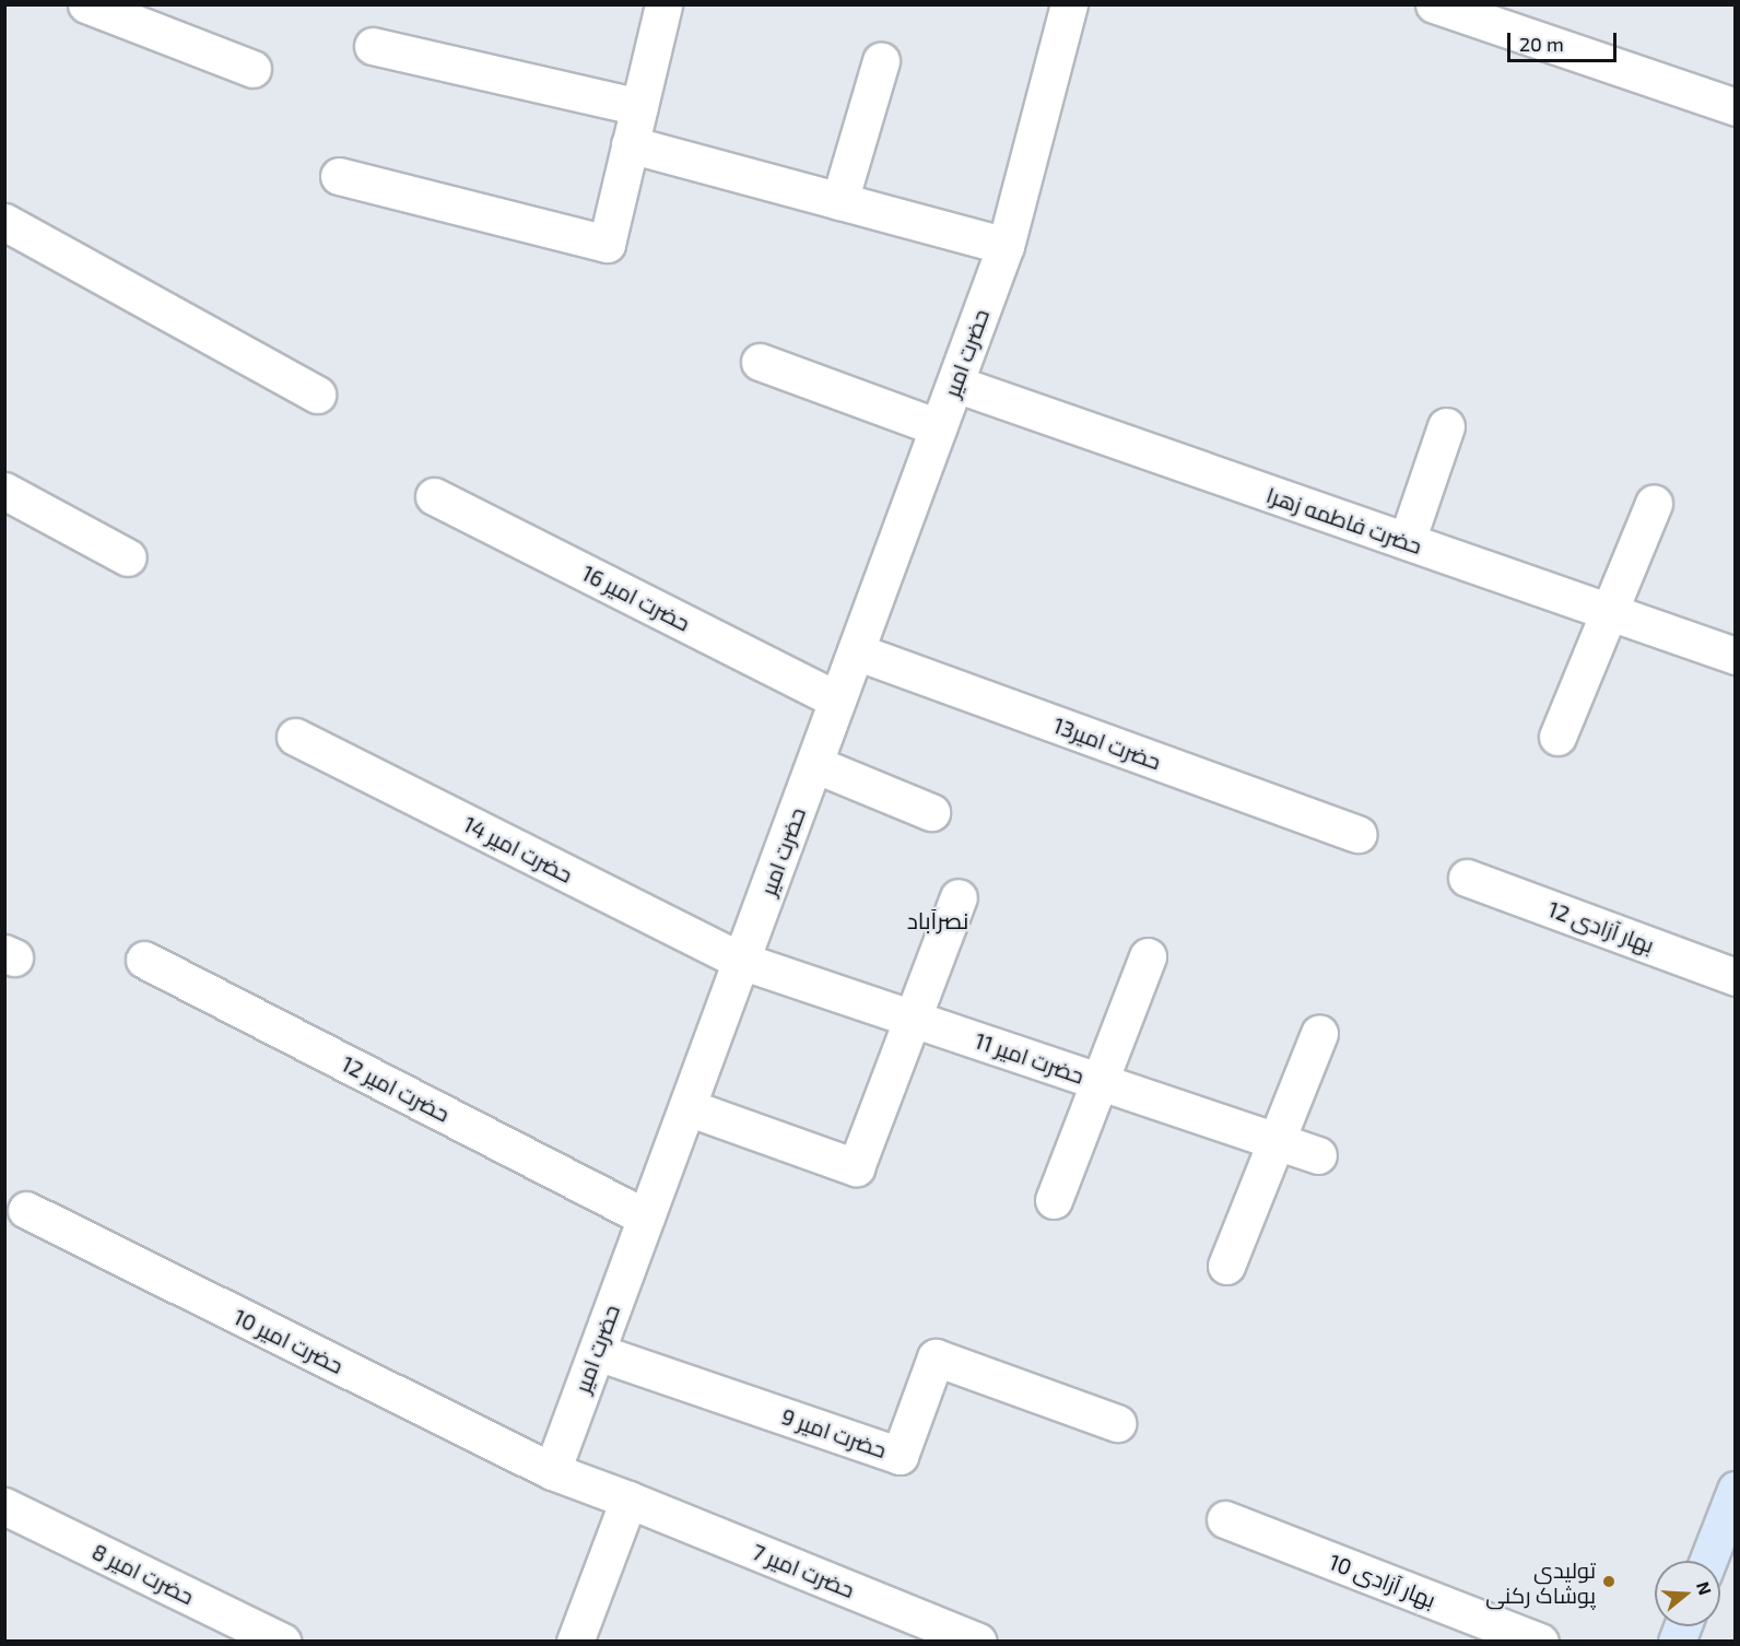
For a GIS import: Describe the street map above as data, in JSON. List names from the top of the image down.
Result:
{
  "streets": {
    "street": [
      "حضرت امیر",
      "حضرت فاطمه زهرا",
      "حضرت امیر 16",
      "حضرت امیر13",
      "حضرت امیر 14",
      "بهار آزادی 12",
      "حضرت امیر 11",
      "حضرت امیر 12",
      "حضرت امیر 10",
      "حضرت امیر 9",
      "حضرت امیر 7",
      "حضرت امیر 8",
      "بهار آزادی 10"
    ]
  },
  "crossings": [
    ["حضرت امیر", "حضرت فاطمه زهرا"],
    ["حضرت امیر", "حضرت امیر 16"],
    ["حضرت امیر", "حضرت امیر13"],
    ["حضرت امیر", "حضرت امیر 14"],
    ["حضرت امیر", "حضرت امیر 11"],
    ["حضرت امیر", "حضرت امیر 12"],
    ["حضرت امیر", "حضرت امیر 10"],
    ["حضرت امیر", "حضرت امیر 9"],
    ["حضرت امیر 14", "حضرت امیر 11"]
  ],
  "districts": ["نصرآباد"],
  "places": ["تولیدی پوشاک رکنی"],
  "scale_bar": "20 m",
  "north": "right"
}
